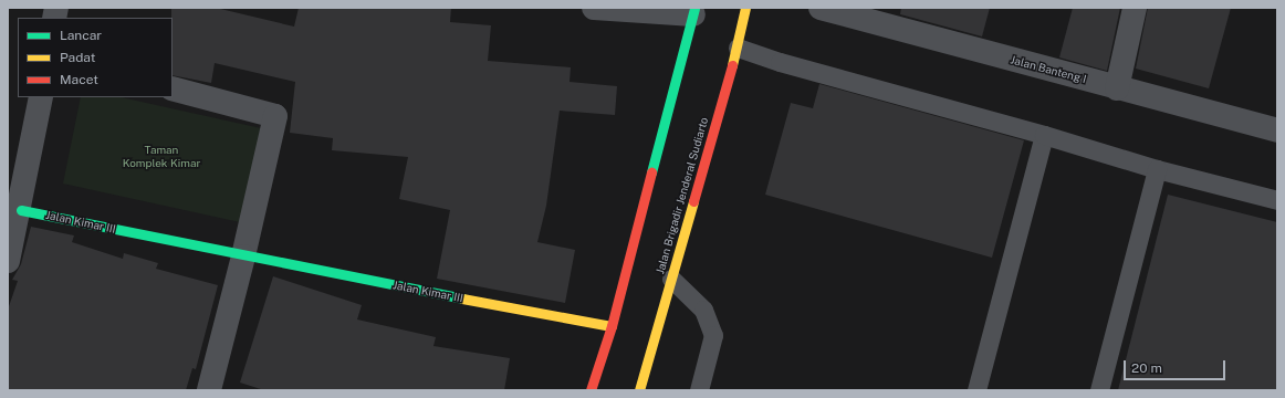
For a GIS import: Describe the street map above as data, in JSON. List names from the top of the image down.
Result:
{
  "streets": {
    "main road": ["Jalan Brigadir Jenderal Sudiarto", "Jalan Kimar III"],
    "street": ["Jalan Banteng I"]
  },
  "parks": ["Taman Komplek Kimar"],
  "legend": ["Lancar", "Padat", "Macet"],
  "scale_bar": "20 m"
}
